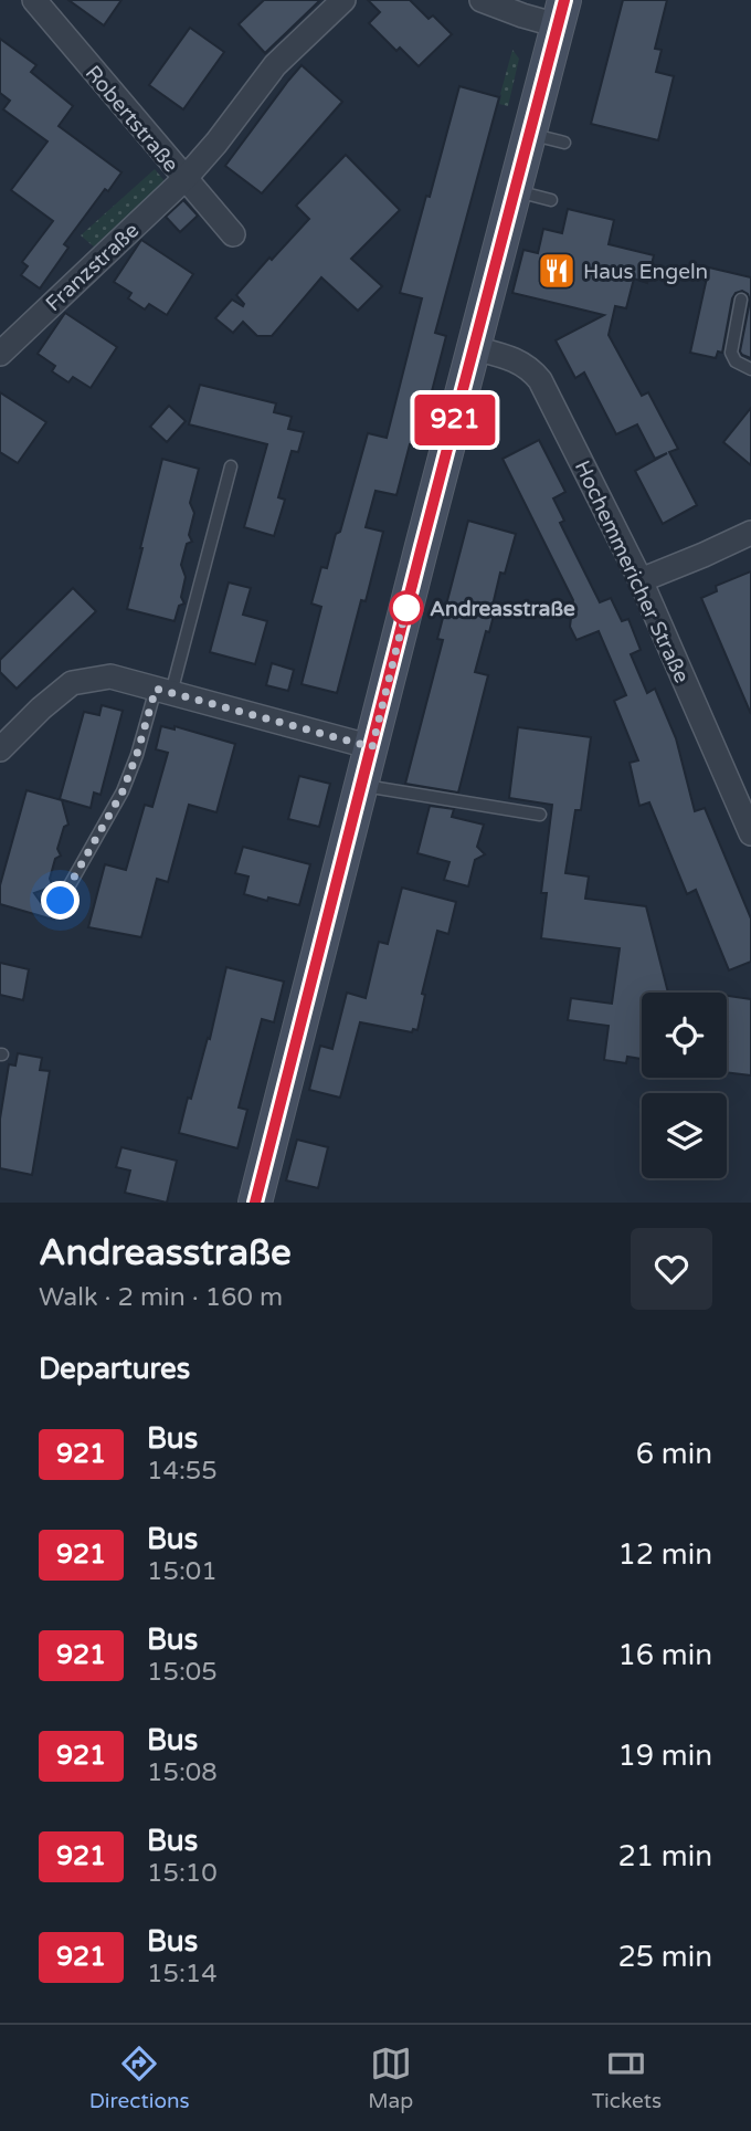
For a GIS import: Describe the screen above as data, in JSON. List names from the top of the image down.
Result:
{
  "streets": {
    "street": ["Robertstraße", "Franzstraße", "Hochemmericher Straße"]
  },
  "crossings": [
    ["Robertstraße", "Franzstraße"]
  ],
  "places": {
    "restaurant": ["Haus Engeln"],
    "other": ["Andreasstraße"]
  },
  "lines": ["bus line 921"],
  "page": {
    "on_map": "921",
    "heading": [
      ["Andreasstraße", "Walk · 2 min · 160 m"],
      "Departures"
    ],
    "list": [
      {
        "mark": "921",
        "name": "Bus",
        "note": "14:55",
        "value": "6 min"
      },
      {
        "mark": "921",
        "name": "Bus",
        "note": "15:01",
        "value": "12 min"
      },
      {
        "mark": "921",
        "name": "Bus",
        "note": "15:05",
        "value": "16 min"
      },
      {
        "mark": "921",
        "name": "Bus",
        "note": "15:08",
        "value": "19 min"
      },
      {
        "mark": "921",
        "name": "Bus",
        "note": "15:10",
        "value": "21 min"
      },
      {
        "mark": "921",
        "name": "Bus",
        "note": "15:14",
        "value": "25 min"
      }
    ],
    "tabs": ["Directions", "Map", "Tickets"]
  }
}
